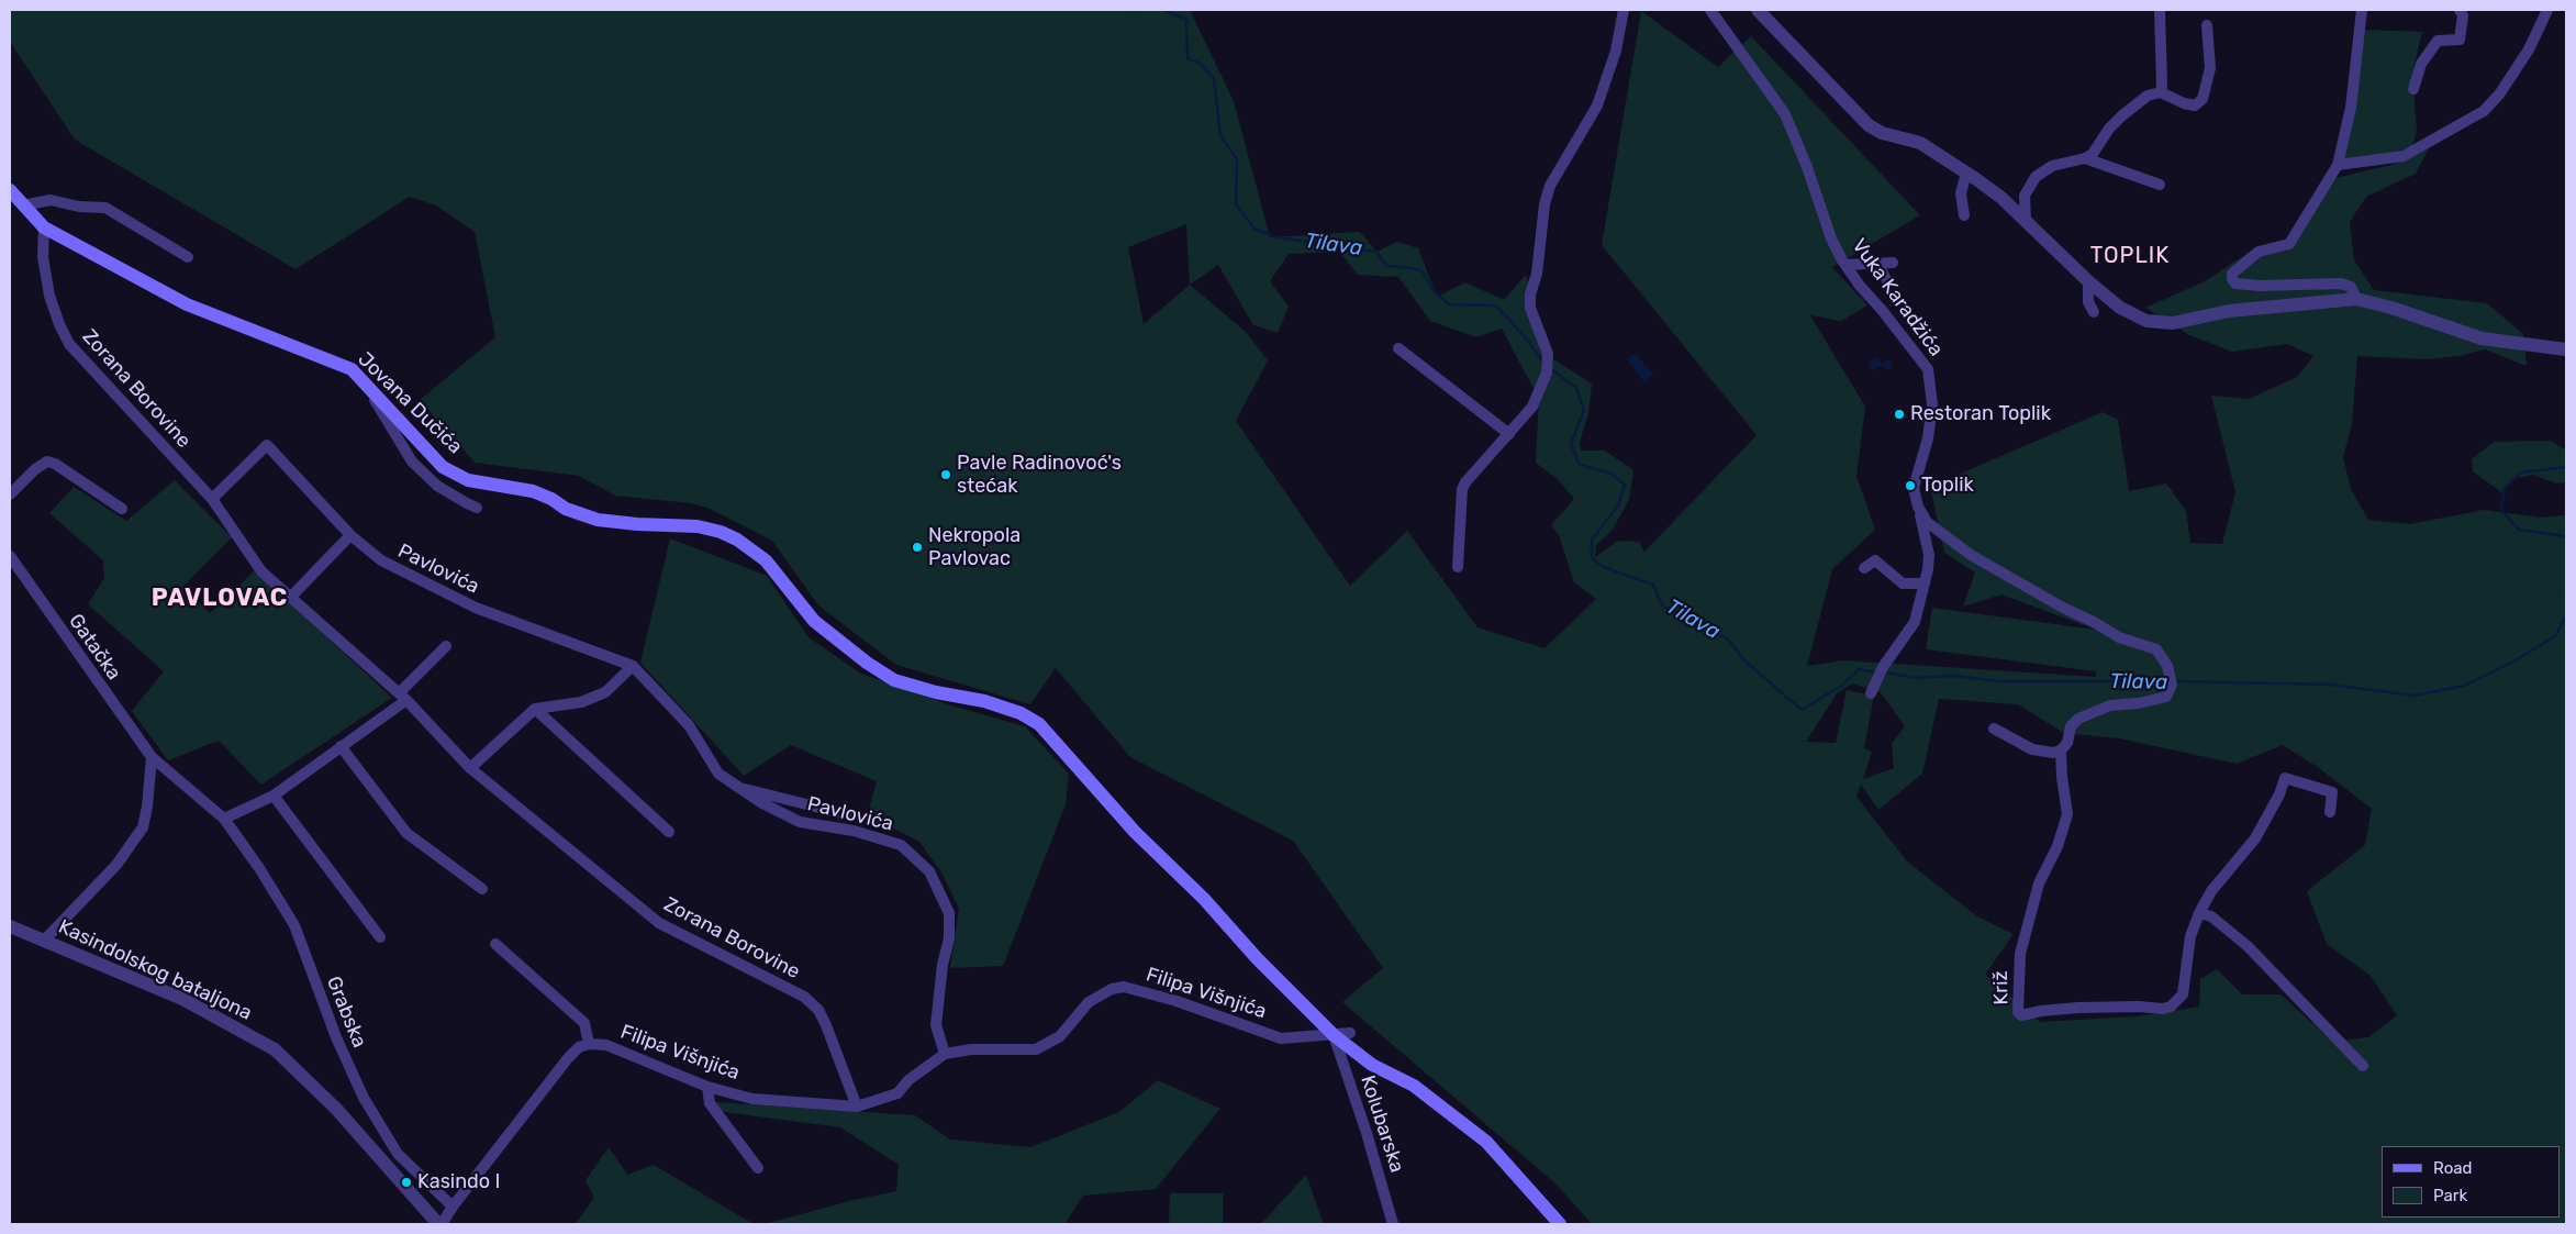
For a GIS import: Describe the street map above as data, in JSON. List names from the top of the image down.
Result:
{
  "streets": {
    "main road": ["Jovana Dučića", "Filipa Višnjića"],
    "street": [
      "Vuka Karadžića",
      "Zorana Borovine",
      "Pavlovića",
      "Gatačka",
      "Kasindolskog bataljona",
      "Križ",
      "Grabska",
      "Kolubarska"
    ]
  },
  "crossings": [
    ["Zorana Borovine", "Jovana Dučića"],
    ["Zorana Borovine", "Pavlovića"],
    ["Zorana Borovine", "Filipa Višnjića"],
    ["Jovana Dučića", "Filipa Višnjića"],
    ["Pavlovića", "Filipa Višnjića"],
    ["Gatačka", "Grabska"],
    ["Kasindolskog bataljona", "Filipa Višnjića"],
    ["Filipa Višnjića", "Grabska"],
    ["Filipa Višnjića", "Kolubarska"]
  ],
  "districts": ["TOPLIK", "PAVLOVAC"],
  "water": ["Tilava"],
  "places": [
    "Restoran Toplik",
    "Pavle Radinovoć's stećak",
    "Toplik",
    "Nekropola Pavlovac",
    "Kasindo I"
  ],
  "legend": ["Road", "Park"]
}
